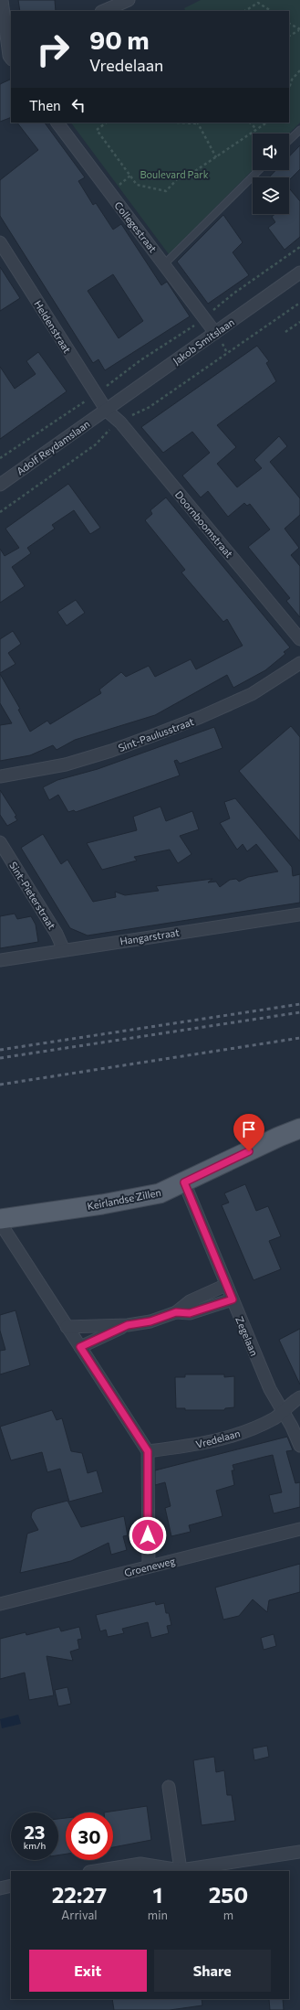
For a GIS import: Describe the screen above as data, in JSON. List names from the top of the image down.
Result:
{
  "streets": {
    "main road": ["Keirlandse Zillen"],
    "street": [
      "Collegestraat",
      "Heldenstraat",
      "Jakob Smitslaan",
      "Adolf Reydamslaan",
      "Doornboomstraat",
      "Sint-Paulusstraat",
      "Sint-Pieterstraat",
      "Hangarstraat",
      "Zegelaan",
      "Vredelaan",
      "Groeneweg"
    ]
  },
  "crossings": [
    ["Collegestraat", "Jakob Smitslaan"],
    ["Heldenstraat", "Jakob Smitslaan"],
    ["Heldenstraat", "Adolf Reydamslaan"],
    ["Heldenstraat", "Doornboomstraat"],
    ["Jakob Smitslaan", "Adolf Reydamslaan"],
    ["Jakob Smitslaan", "Doornboomstraat"],
    ["Adolf Reydamslaan", "Doornboomstraat"],
    ["Sint-Pieterstraat", "Hangarstraat"],
    ["Keirlandse Zillen", "Zegelaan"],
    ["Zegelaan", "Vredelaan"]
  ],
  "parks": ["Boulevard Park"],
  "page": {
    "turn": ["90 m", "Vredelaan"],
    "then": "Then",
    "speed": "23 km/h",
    "limit": "30",
    "eta": [
      "22:27",
      "Arrival",
      "1",
      "min",
      "250",
      "m"
    ],
    "buttons": ["Exit", "Share"]
  }
}
